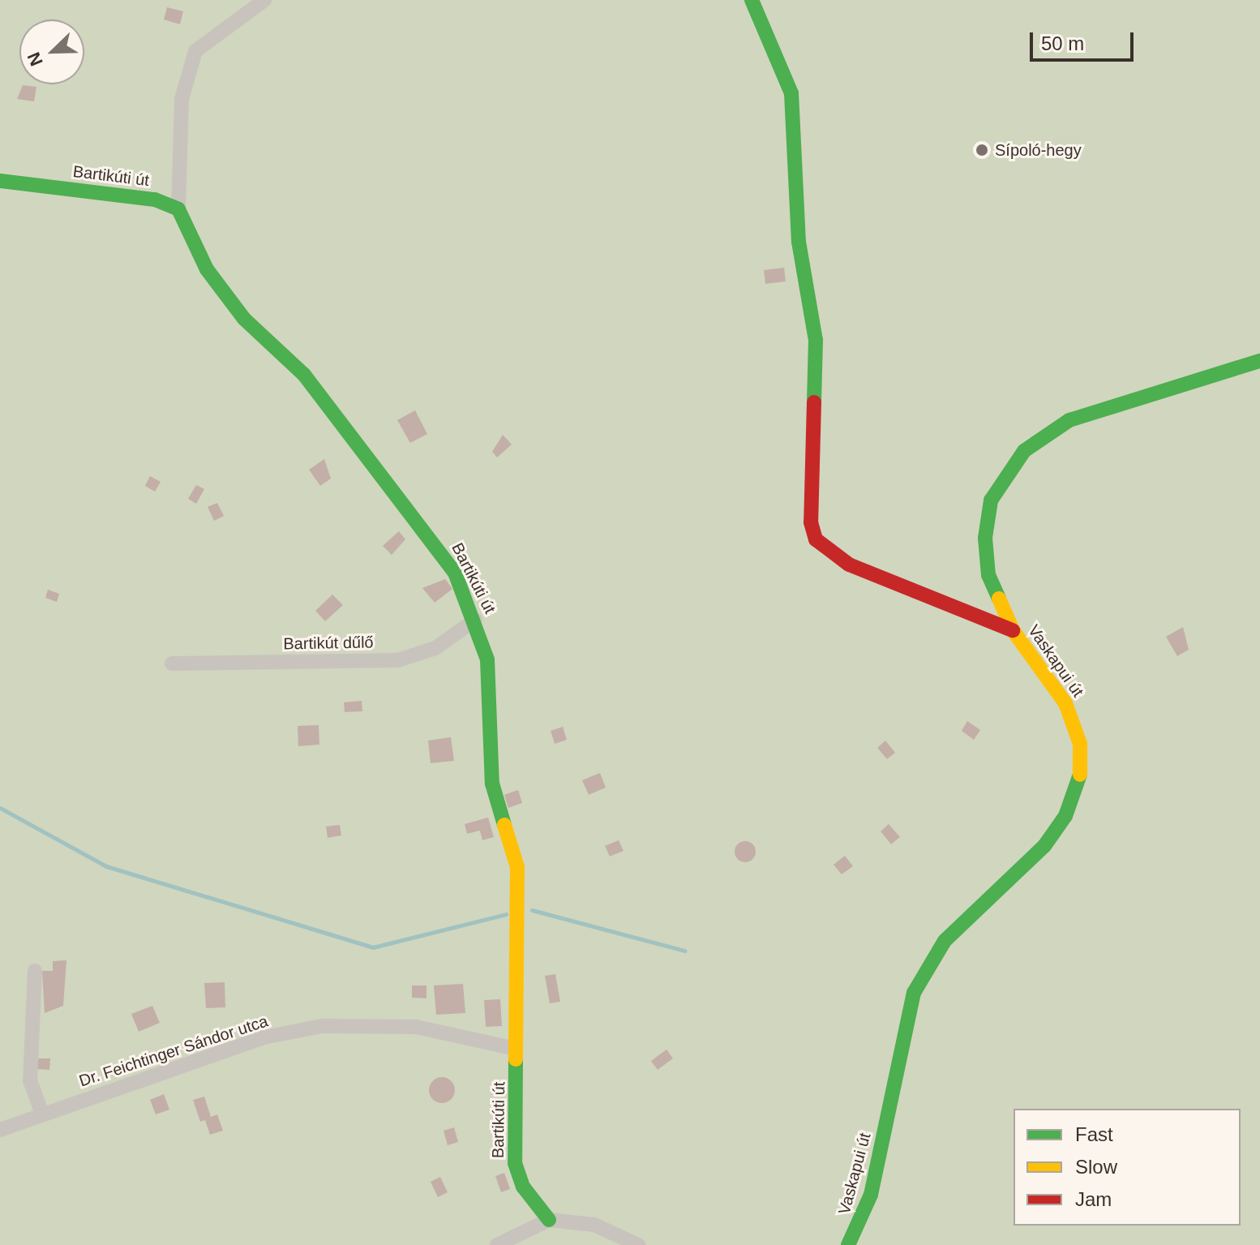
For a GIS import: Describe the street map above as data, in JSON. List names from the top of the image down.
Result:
{
  "streets": {
    "street": [
      "Bartikúti út",
      "Bartikút dűlő",
      "Vaskapui út",
      "Dr. Feichtinger Sándor utca"
    ]
  },
  "crossings": [
    ["Bartikúti út", "Bartikút dűlő"],
    ["Bartikúti út", "Dr. Feichtinger Sándor utca"]
  ],
  "places": ["Sípoló-hegy"],
  "legend": ["Fast", "Slow", "Jam"],
  "scale_bar": "50 m",
  "north": "bottom left"
}
